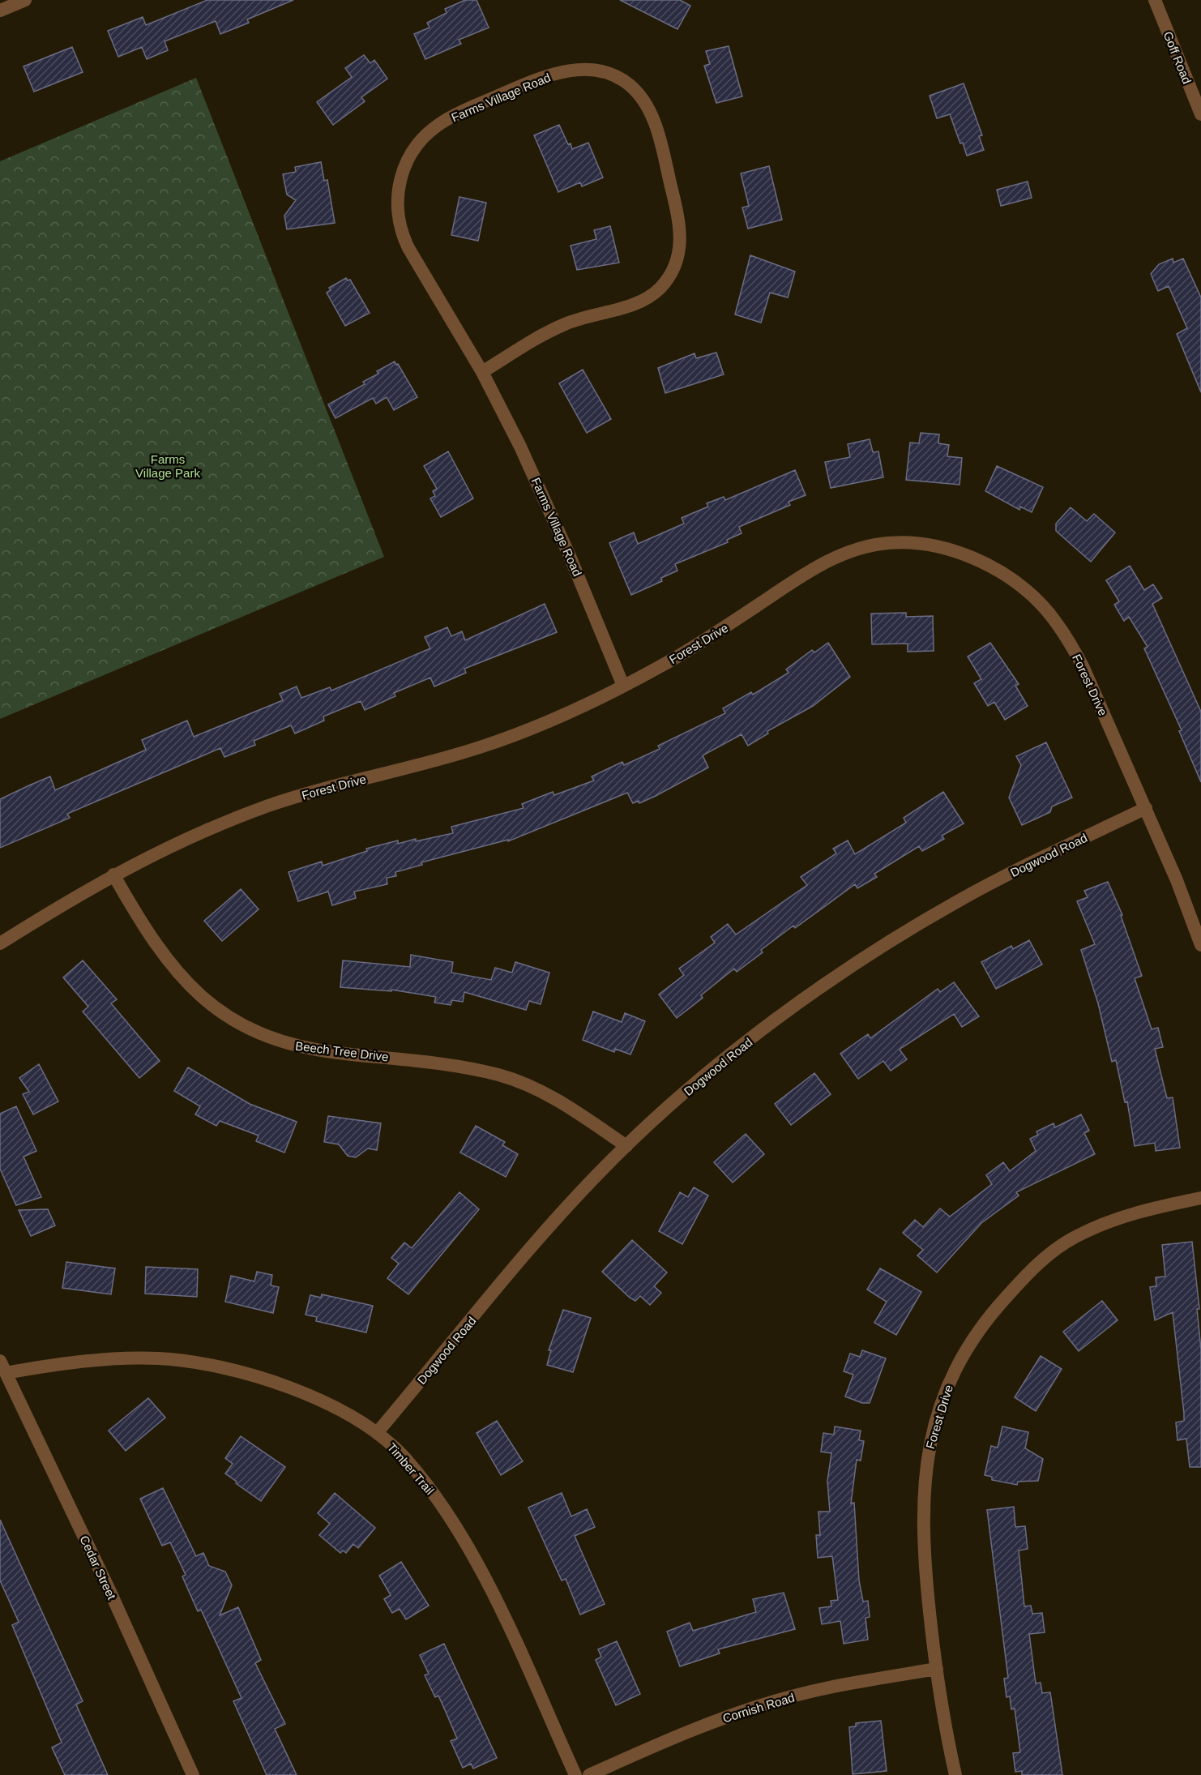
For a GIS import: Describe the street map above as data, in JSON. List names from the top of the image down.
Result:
{
  "streets": {
    "street": [
      "Goff Road",
      "Farms Village Road",
      "Forest Drive",
      "Dogwood Road",
      "Beech Tree Drive",
      "Timber Trail",
      "Cedar Street",
      "Cornish Road"
    ]
  },
  "crossings": [
    ["Farms Village Road", "Forest Drive"],
    ["Forest Drive", "Dogwood Road"],
    ["Forest Drive", "Beech Tree Drive"],
    ["Forest Drive", "Cornish Road"],
    ["Dogwood Road", "Beech Tree Drive"],
    ["Dogwood Road", "Timber Trail"],
    ["Timber Trail", "Cedar Street"]
  ],
  "parks": ["Farms Village Park"]
}
